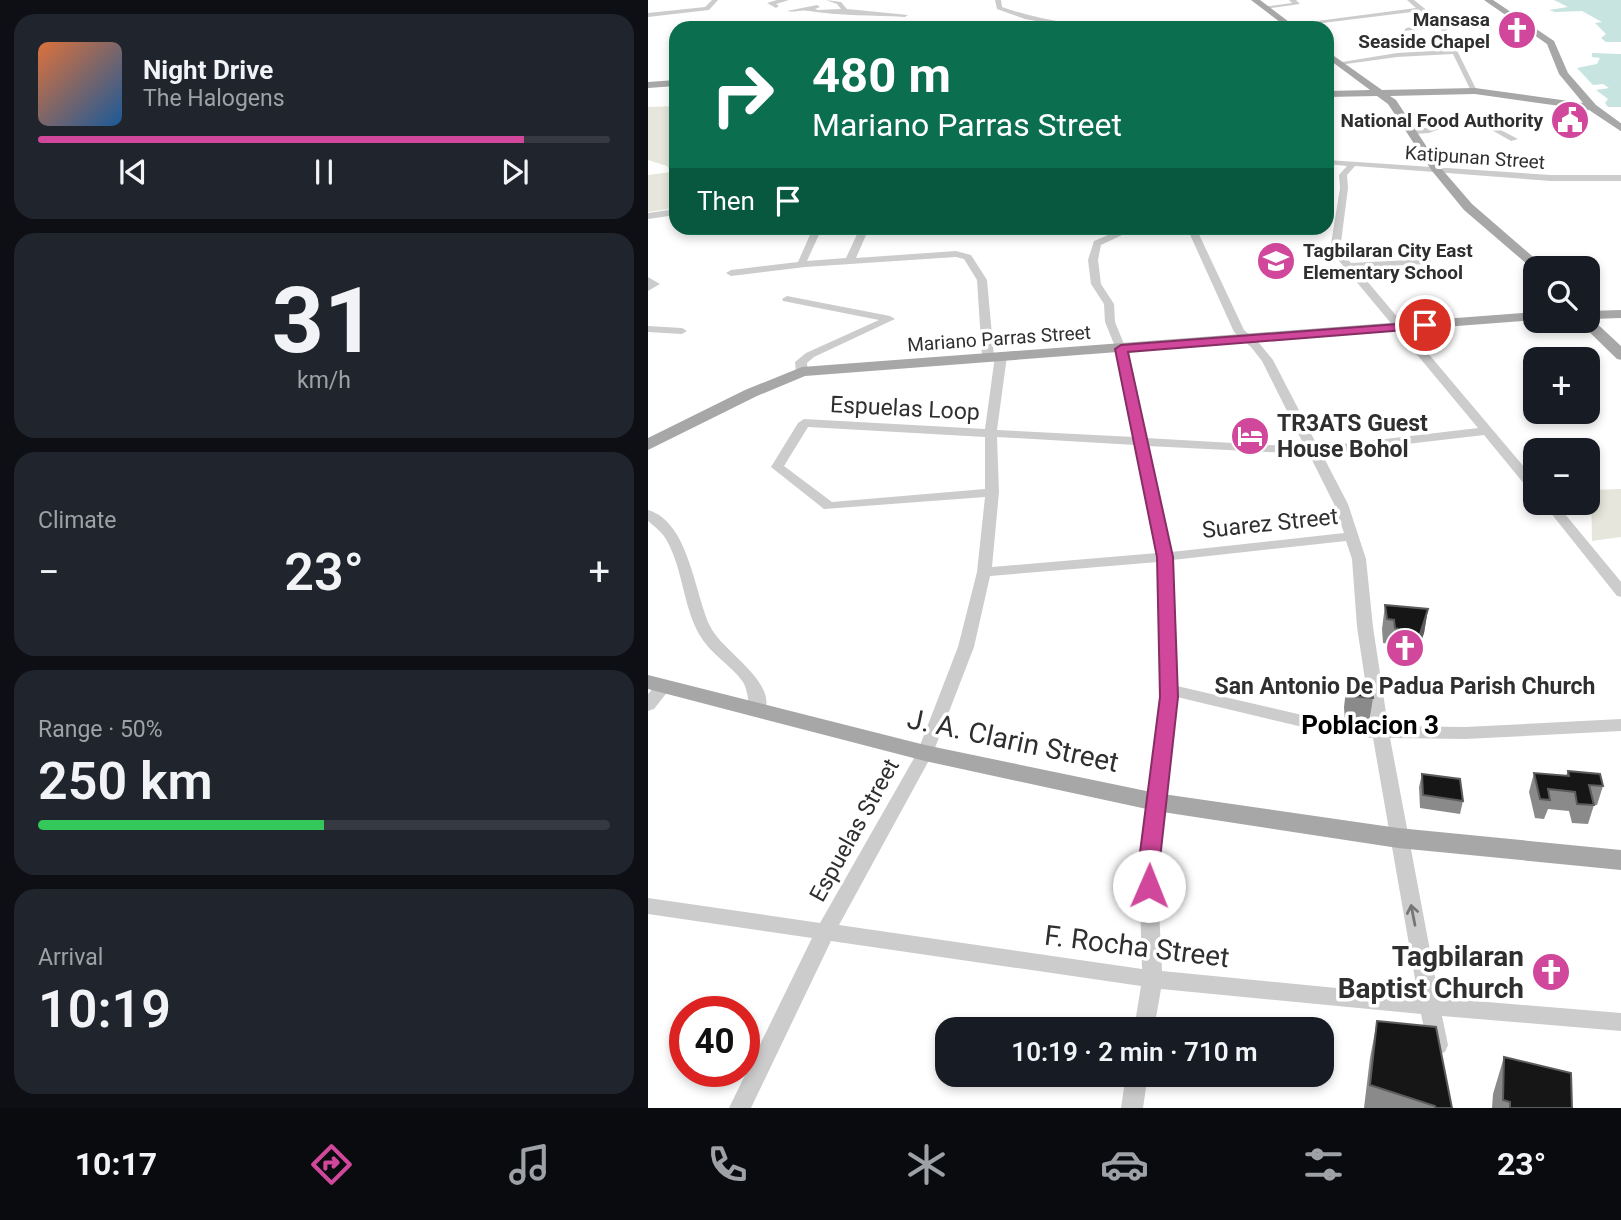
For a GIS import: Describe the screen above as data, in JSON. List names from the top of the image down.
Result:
{
  "streets": {
    "main road": ["Mariano Parras Street", "J. A. Clarin Street"],
    "street": [
      "Katipunan Street",
      "Espuelas Loop",
      "Suarez Street",
      "Espuelas Street",
      "F. Rocha Street"
    ]
  },
  "crossings": [
    ["Mariano Parras Street", "Espuelas Street"],
    ["Espuelas Loop", "Espuelas Street"],
    ["Suarez Street", "Espuelas Street"],
    ["J. A. Clarin Street", "Espuelas Street"],
    ["Espuelas Street", "F. Rocha Street"]
  ],
  "districts": ["Poblacion 3"],
  "places": {
    "church": ["Mansasa Seaside Chapel", "San Antonio De Padua Parish Church", "Tagbilaran Baptist Church"],
    "public building": ["National Food Authority"],
    "school or university": ["Tagbilaran City East Elementary School"],
    "hotel": ["TR3ATS Guest House Bohol"]
  },
  "page": {
    "turn": ["480 m", "Mariano Parras Street"],
    "song": ["Night Drive", "The Halogens"],
    "then": "Then",
    "tile": [
      ["31", "km/h"],
      "Climate",
      ["Range · 50%", "250 km"],
      ["Arrival", "10:19"]
    ],
    "map_buttons": ["+", "−"],
    "heat": ["−", "23°", "+"],
    "limit": "40",
    "trip": "10:19 · 2 min · 710 m",
    "tabs": ["10:17", "23°"]
  }
}
